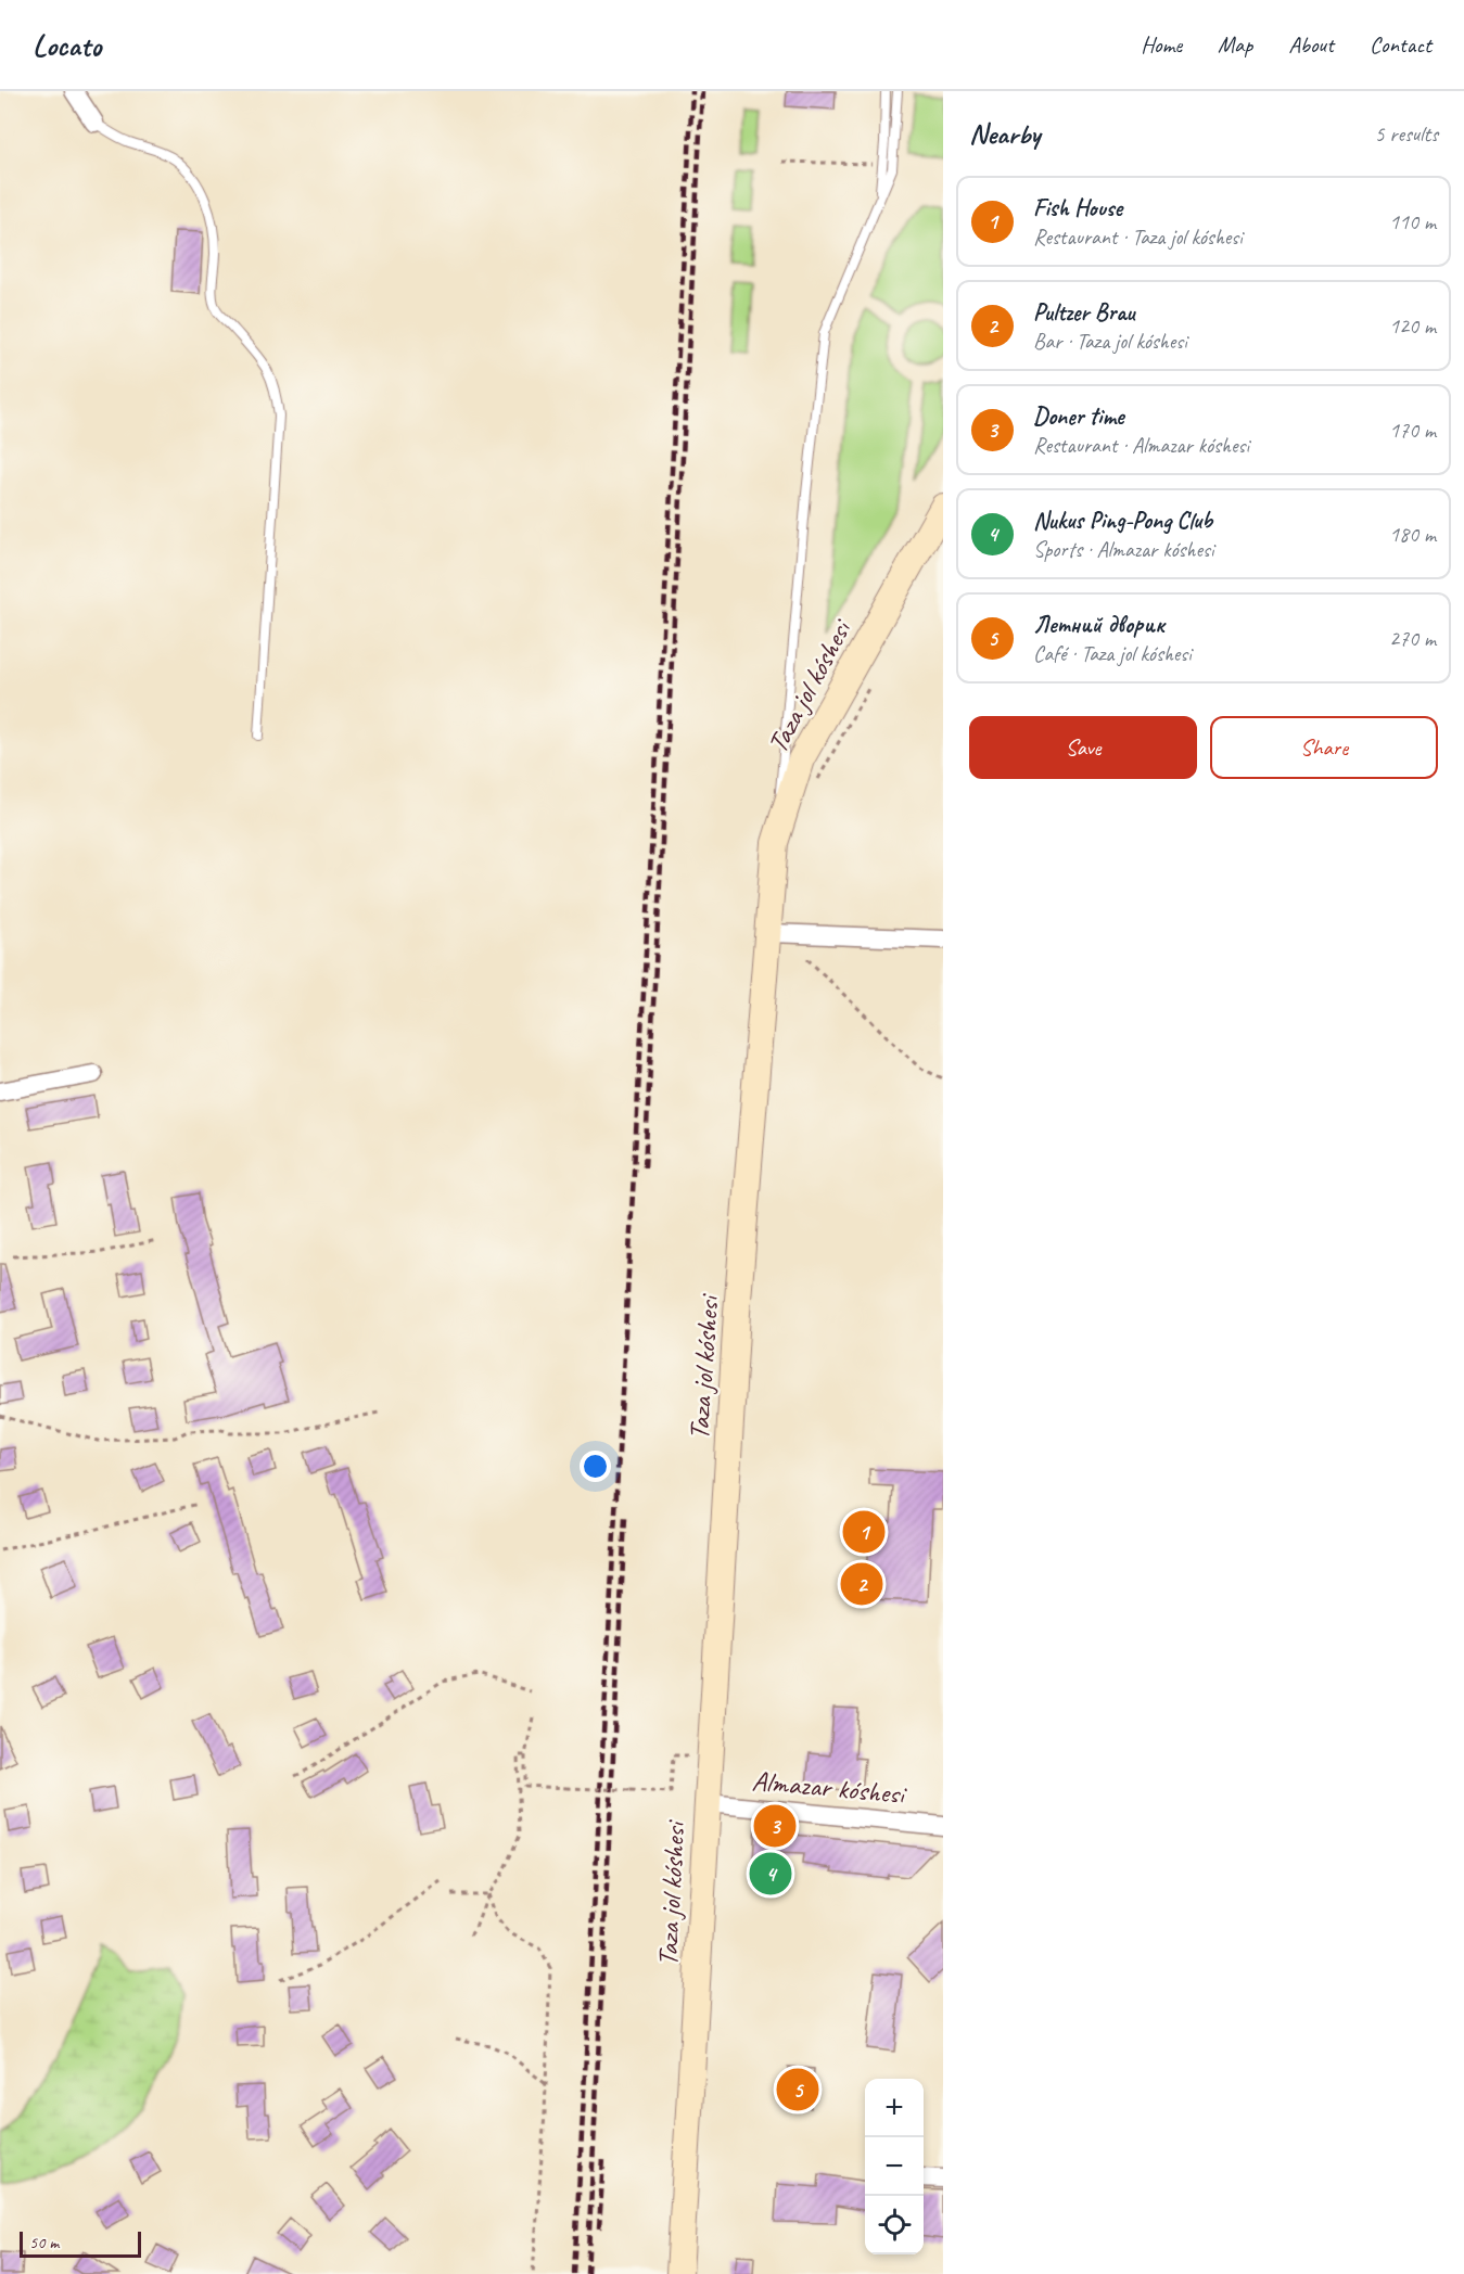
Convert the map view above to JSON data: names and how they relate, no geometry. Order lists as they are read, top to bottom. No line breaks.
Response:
{"streets":{"main road":["Taza jol kóshesi"],"street":["Almazar kóshesi"]},"crossings":[["Taza jol kóshesi","Almazar kóshesi"]],"scale_bar":"50 m","page":{"header":"Locato","nav":["Home","Map","About","Contact"],"heading":["Nearby","5 results"],"list":[{"mark":"1","name":"Fish House","note":"Restaurant · Taza jol kóshesi","value":"110 m"},{"mark":"2","name":"Pultzer Brau","note":"Bar · Taza jol kóshesi","value":"120 m"},{"mark":"3","name":"Doner time","note":"Restaurant · Almazar kóshesi","value":"170 m"},{"mark":"4","name":"Nukus Ping-Pong Club","note":"Sports · Almazar kóshesi","value":"180 m"},{"mark":"5","name":"Летний дворик","note":"Café · Taza jol kóshesi","value":"270 m"}],"buttons":["Save","Share"],"pins":["1","2","3","4","5"],"map_buttons":["+","−"],"scale":"50 m"}}
